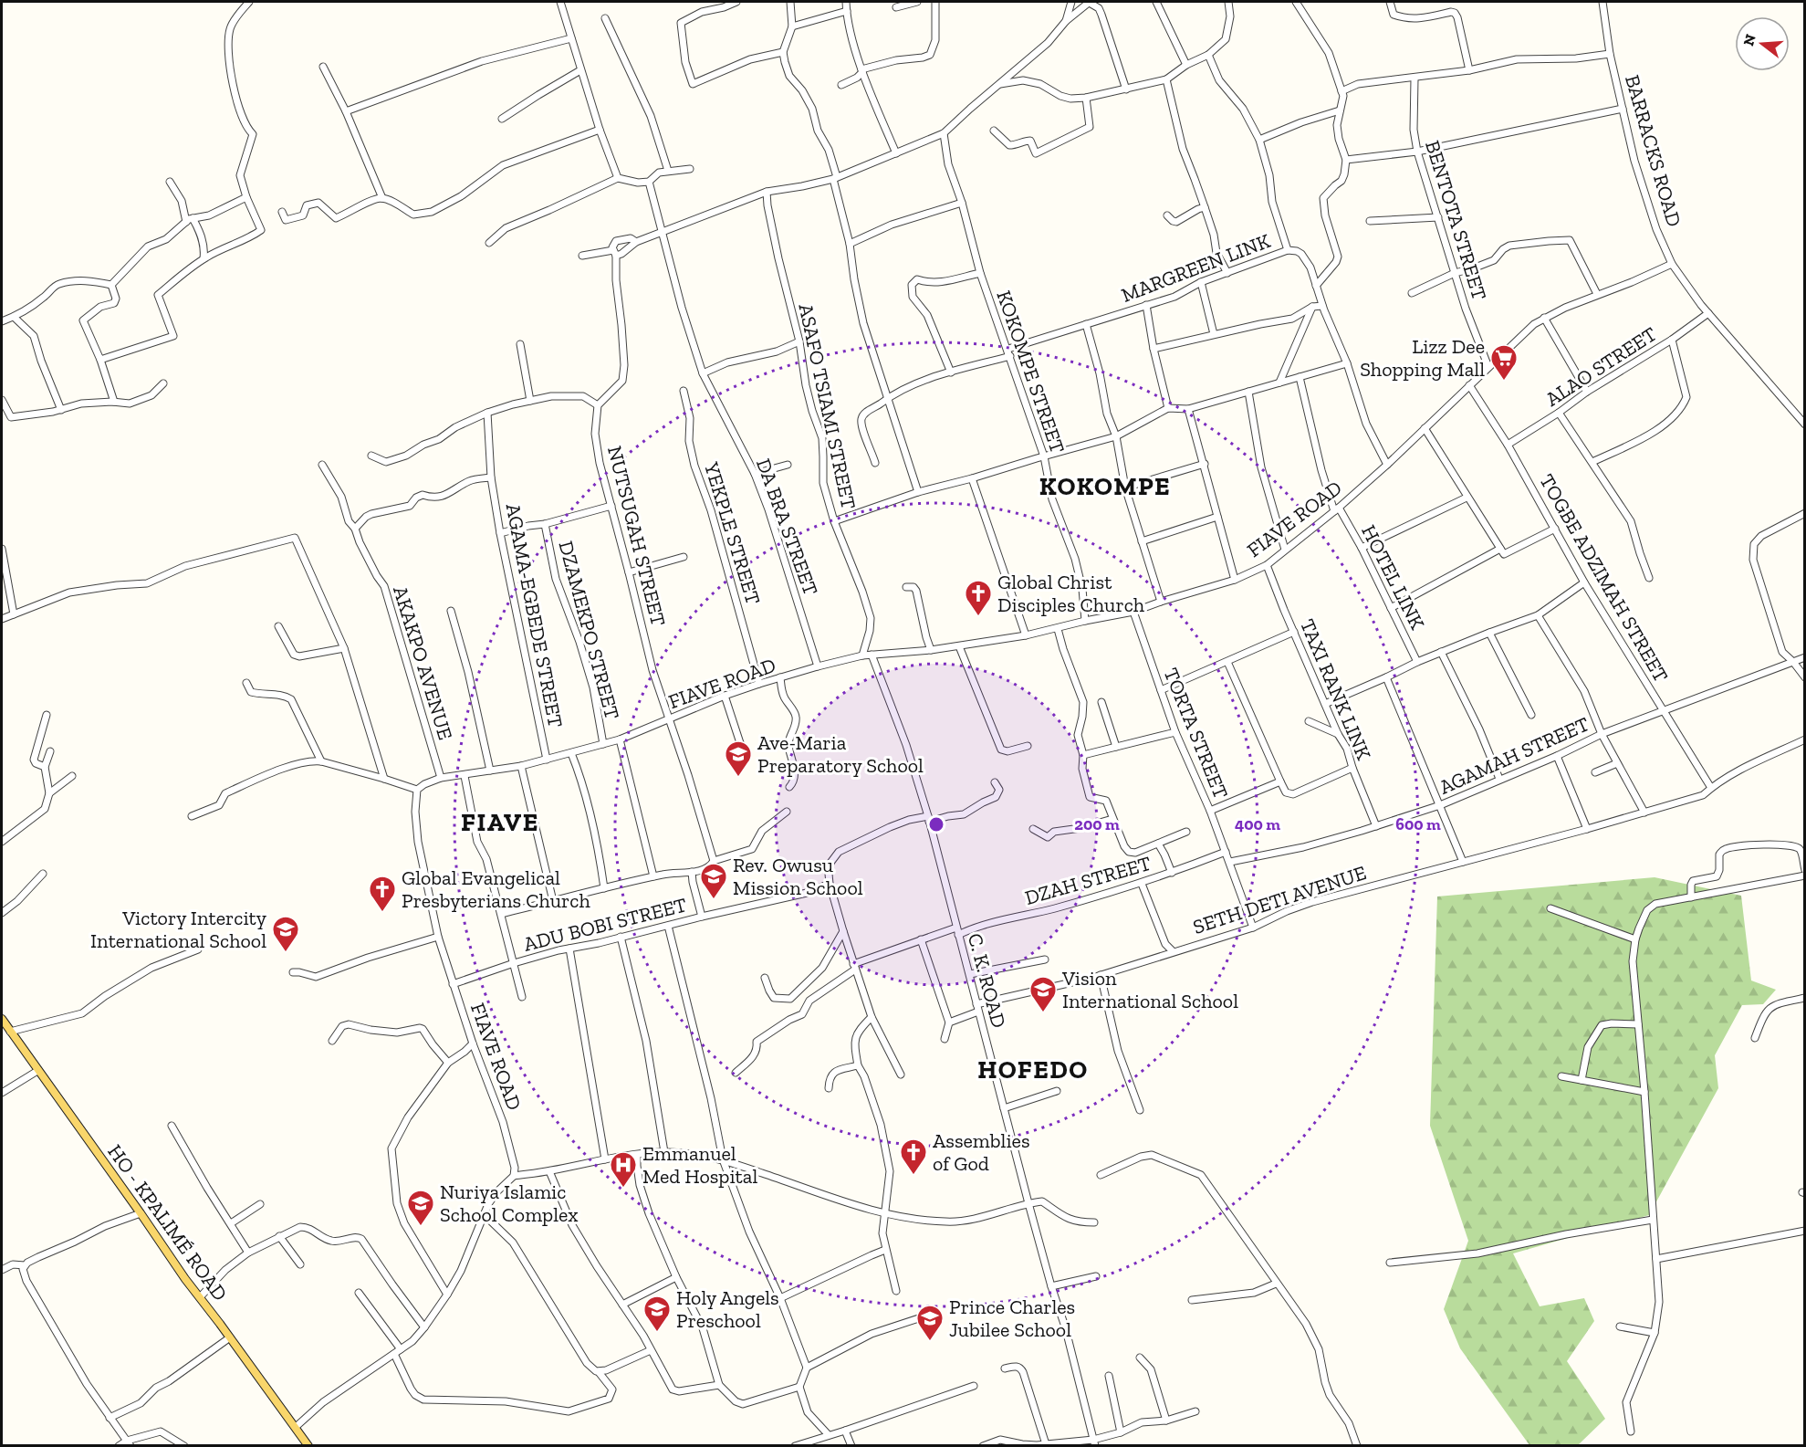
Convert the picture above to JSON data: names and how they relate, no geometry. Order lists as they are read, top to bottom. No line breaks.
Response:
{"streets":{"main road":["HO - KPALIMÉ ROAD"],"street":["BARRACKS ROAD","BENTOTA STREET","MARGREEN LINK","ALAO STREET","KOKOMPE STREET","ASAFO TSIAMI STREET","FIAVE ROAD","DA BRA STREET","YEKPLE STREET","NUTSUGAH STREET","HOTEL LINK","TOGBE ADZIMAH STREET","AGAMA-EGBEDE STREET","DZAMEKPO STREET","AKAKPO AVENUE","TAXI RANK LINK","TORTA STREET","AGAMAH STREET","DZAH STREET","SETH DETI AVENUE","ADU BOBI STREET","C. K. ROAD"]},"crossings":[["BARRACKS ROAD","ALAO STREET"],["BARRACKS ROAD","FIAVE ROAD"],["BENTOTA STREET","FIAVE ROAD"],["MARGREEN LINK","KOKOMPE STREET"],["MARGREEN LINK","FIAVE ROAD"],["ALAO STREET","TOGBE ADZIMAH STREET"],["KOKOMPE STREET","FIAVE ROAD"],["ASAFO TSIAMI STREET","FIAVE ROAD"],["FIAVE ROAD","DA BRA STREET"],["FIAVE ROAD","YEKPLE STREET"],["FIAVE ROAD","NUTSUGAH STREET"],["FIAVE ROAD","HOTEL LINK"],["FIAVE ROAD","TOGBE ADZIMAH STREET"],["FIAVE ROAD","AGAMA-EGBEDE STREET"],["FIAVE ROAD","DZAMEKPO STREET"],["FIAVE ROAD","AKAKPO AVENUE"],["FIAVE ROAD","TAXI RANK LINK"],["FIAVE ROAD","TORTA STREET"],["FIAVE ROAD","ADU BOBI STREET"],["FIAVE ROAD","C. K. ROAD"],["TOGBE ADZIMAH STREET","AGAMAH STREET"],["TOGBE ADZIMAH STREET","SETH DETI AVENUE"],["TAXI RANK LINK","AGAMAH STREET"],["TORTA STREET","AGAMAH STREET"],["TORTA STREET","DZAH STREET"],["TORTA STREET","SETH DETI AVENUE"],["DZAH STREET","C. K. ROAD"],["SETH DETI AVENUE","C. K. ROAD"]],"districts":["KOKOMPE","FIAVE","HOFEDO"],"places":{"supermarket":["Lizz Dee Shopping Mall"],"church":["Global Christ Disciples Church","Global Evangelical Presbyterians Church","Assemblies of God"],"school or university":["Ave-Maria Preparatory School","Rev. Owusu Mission School","Victory Intercity International School","Vision International School","Nuriya Islamic School Complex","Holy Angels Preschool","Prince Charles Jubilee School"],"hospital":["Emmanuel Med Hospital"]},"north":"left","rings":["200 m","400 m","600 m"]}
